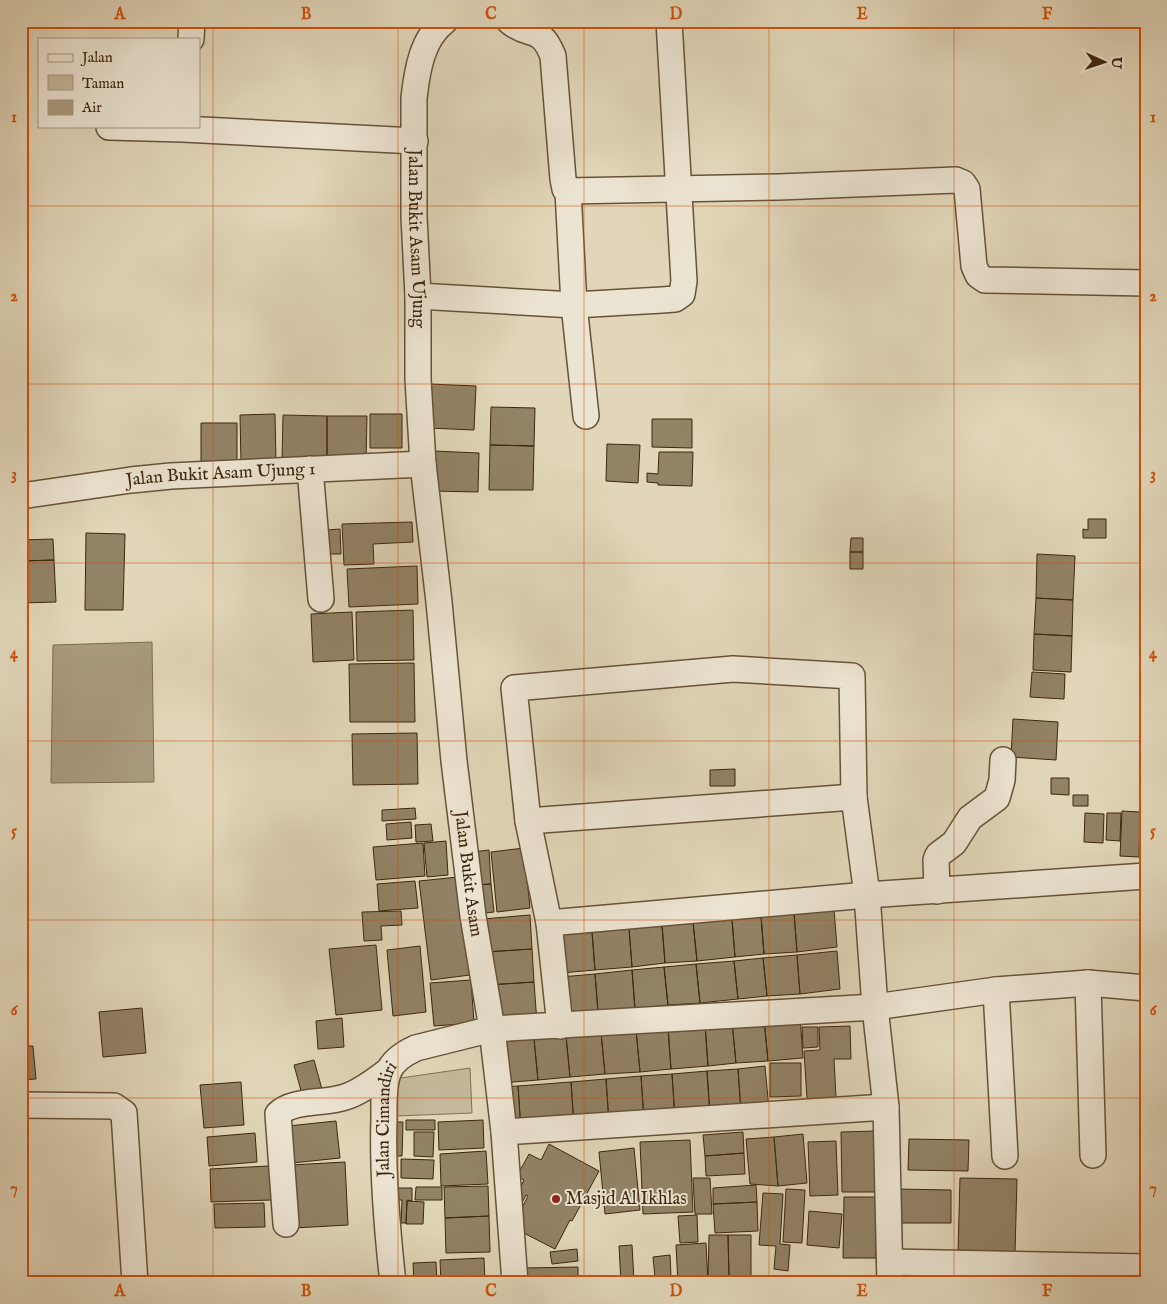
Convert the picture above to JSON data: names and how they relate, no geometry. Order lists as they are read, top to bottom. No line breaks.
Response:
{"streets":{"street":["Jalan Bukit Asam Ujung","Jalan Bukit Asam Ujung 1","Jalan Bukit Asam","Jalan Cimandiri"]},"crossings":[["Jalan Bukit Asam Ujung","Jalan Bukit Asam Ujung 1"],["Jalan Bukit Asam Ujung","Jalan Bukit Asam"],["Jalan Bukit Asam Ujung 1","Jalan Bukit Asam"],["Jalan Bukit Asam","Jalan Cimandiri"]],"places":["Masjid Al Ikhlas"],"legend":["Jalan","Taman","Air"],"north":"right","grid":{"columns":["A","B","C","D","E","F"],"rows":["1","2","3","4","5","6","7"]}}
